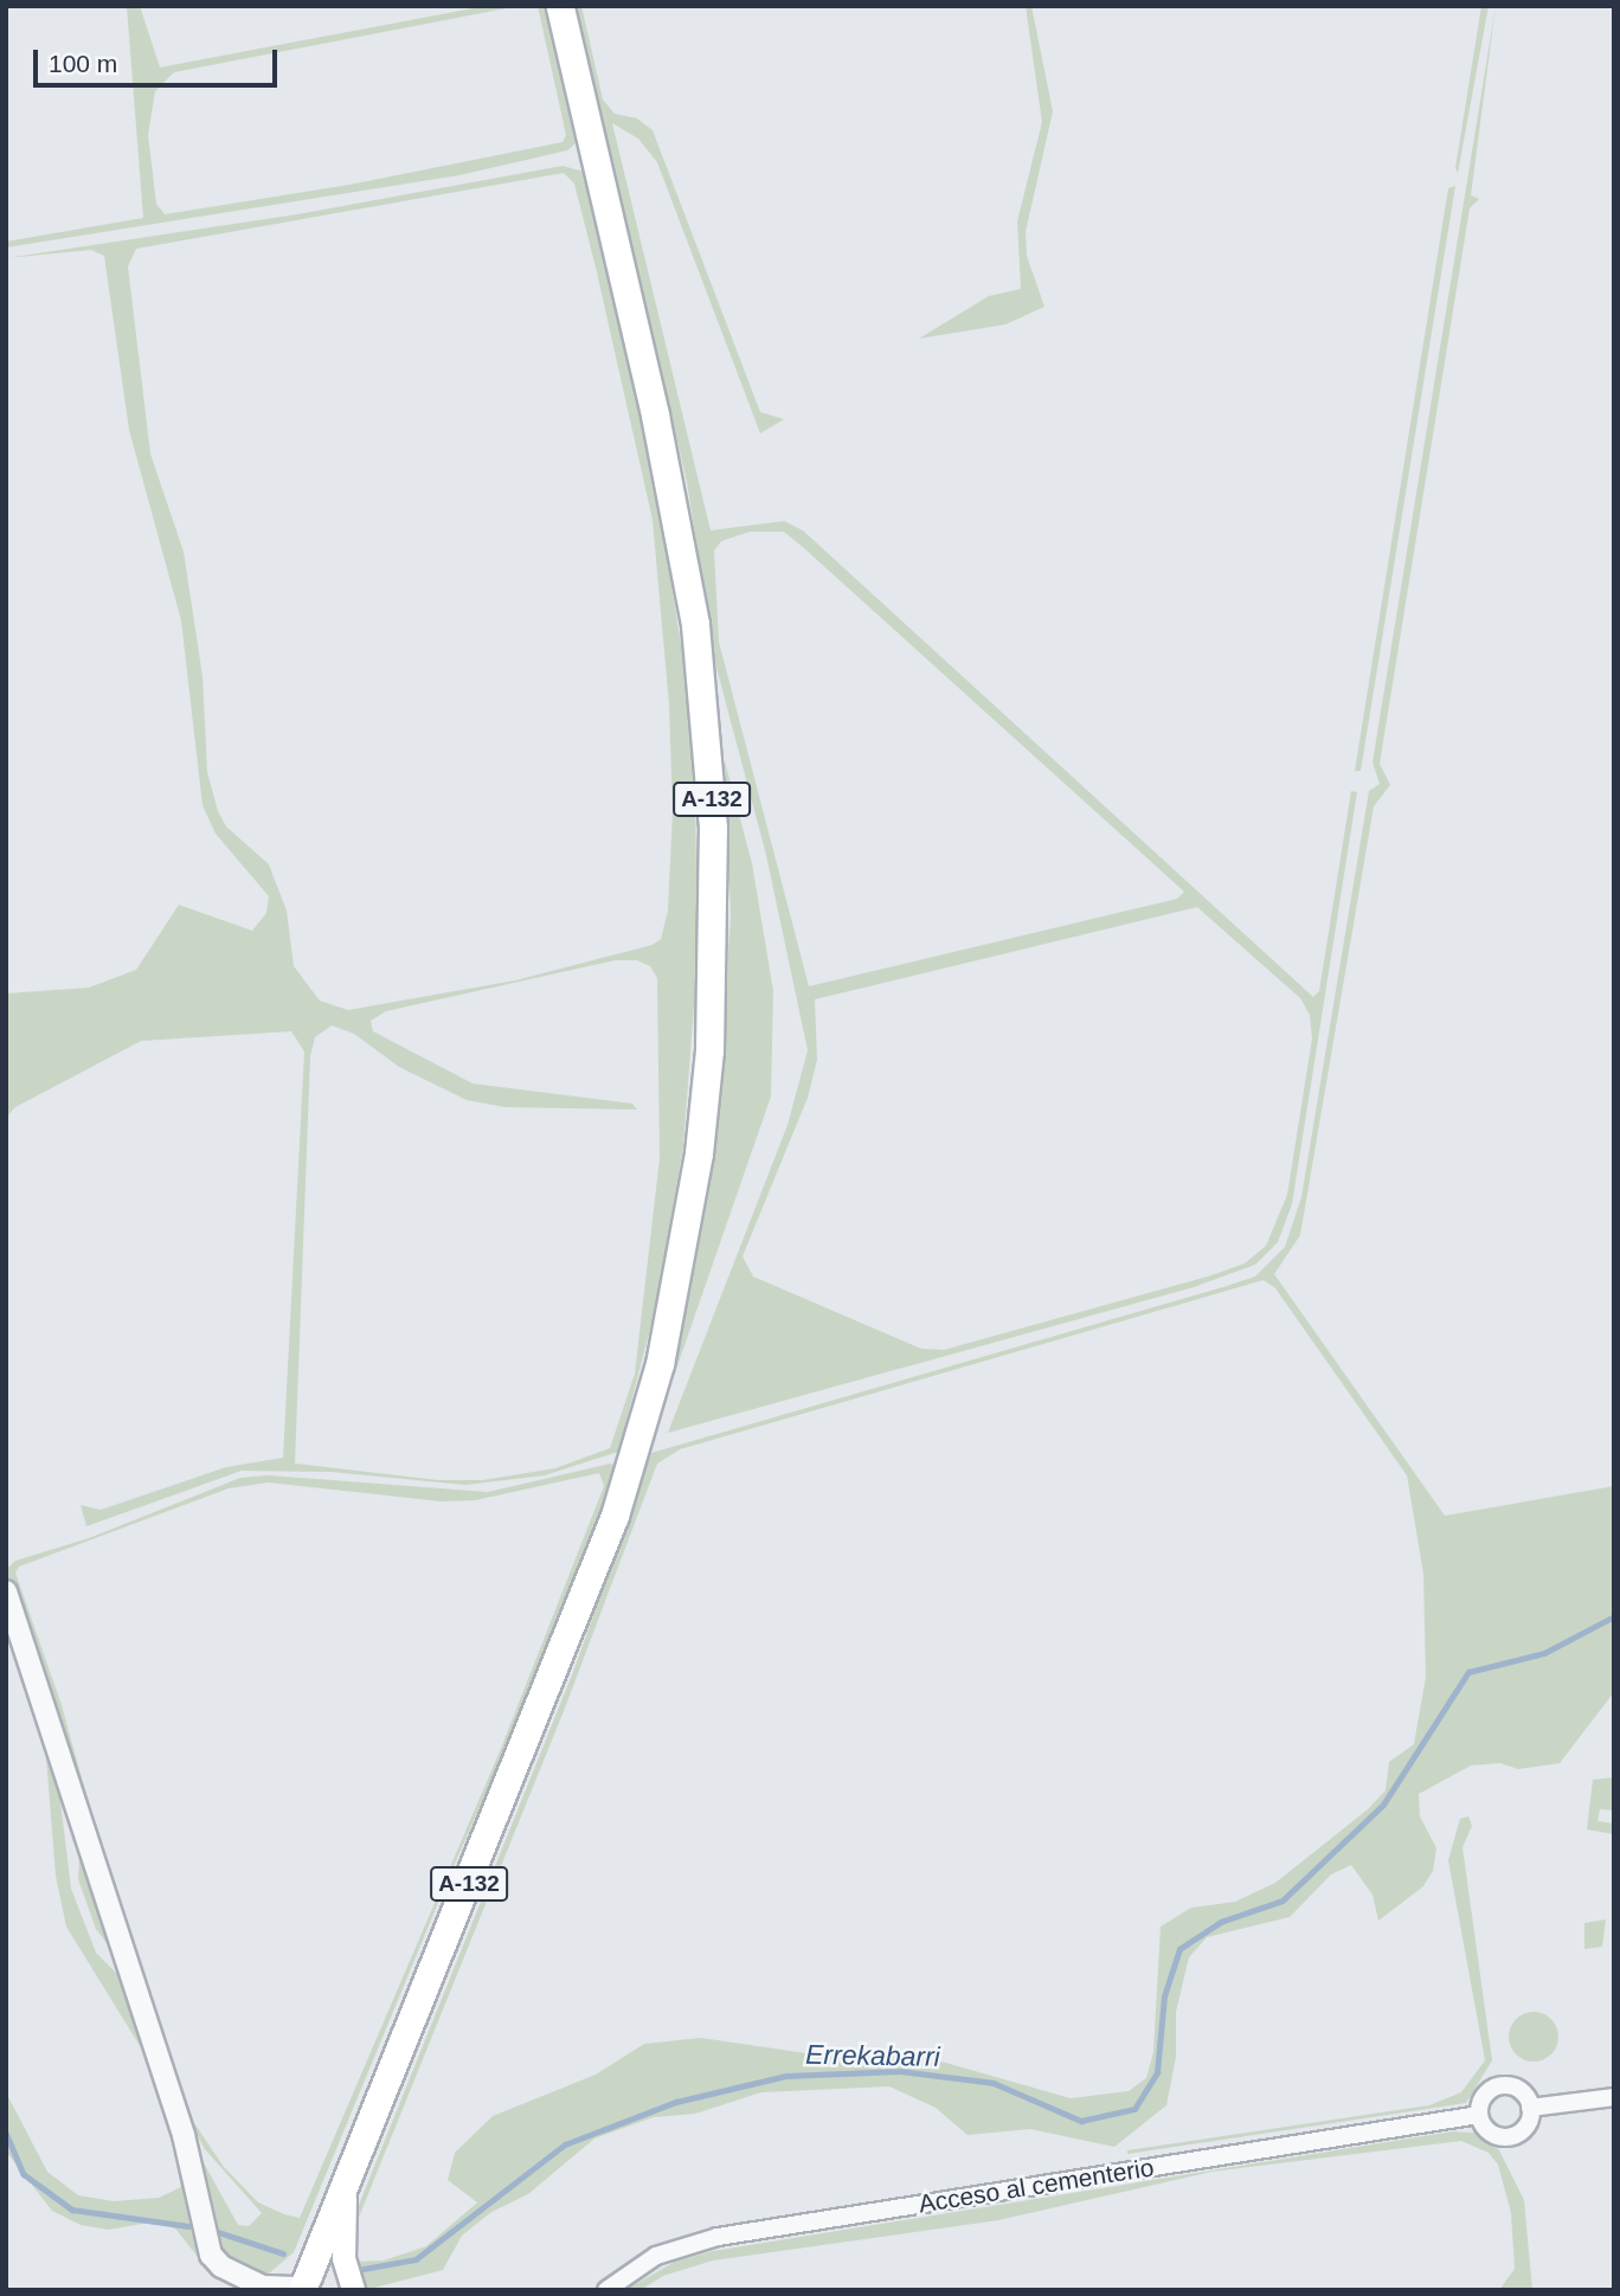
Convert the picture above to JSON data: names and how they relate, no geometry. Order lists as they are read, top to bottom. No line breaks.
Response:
{"streets":{"main road":["A-132"],"street":["Acceso al cementerio"]},"water":["Errekabarri"],"scale_bar":"100 m"}
